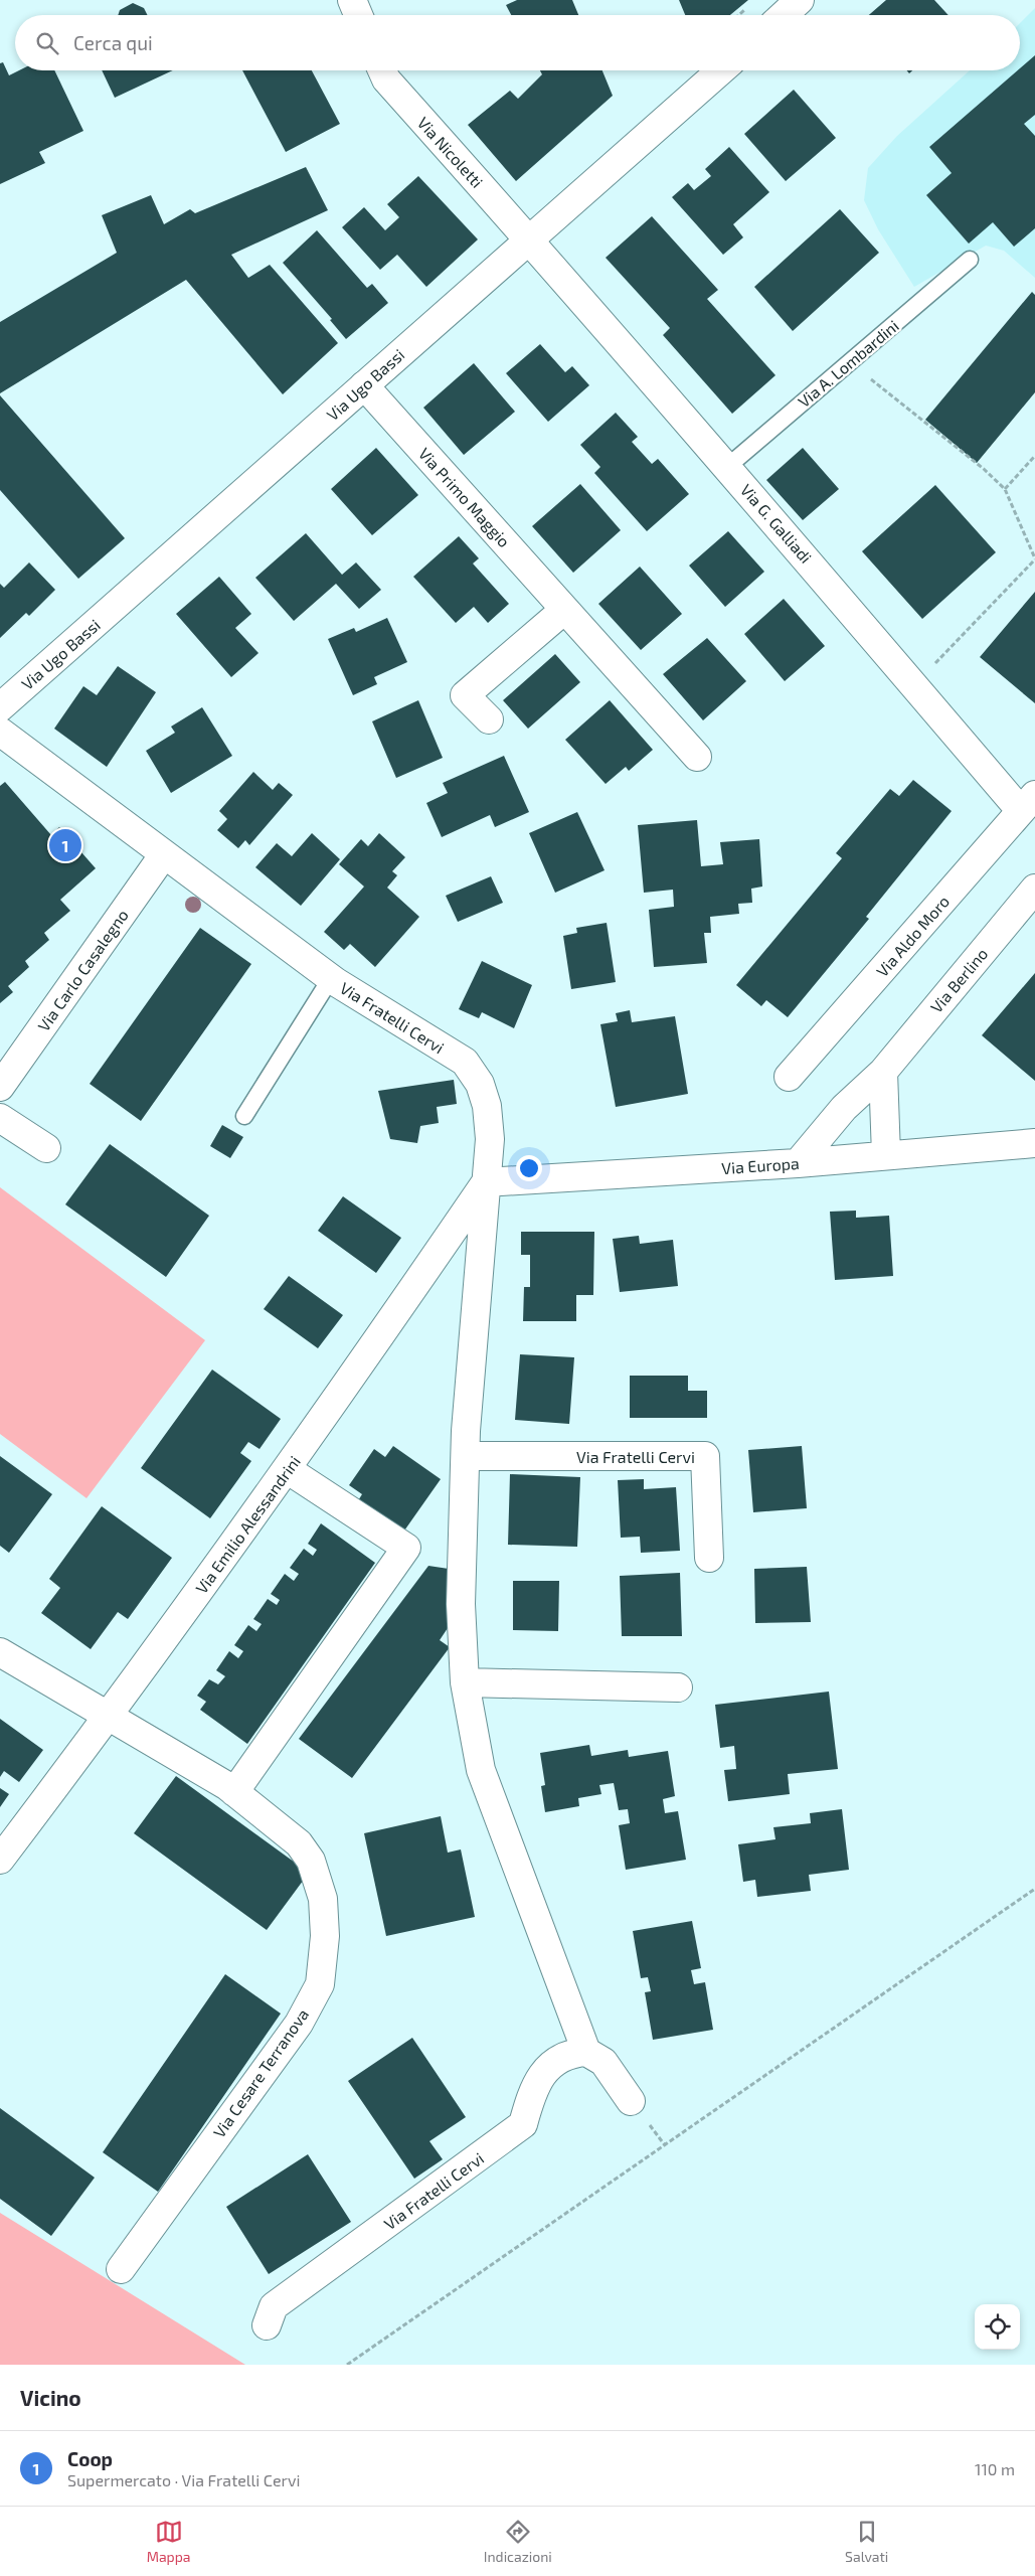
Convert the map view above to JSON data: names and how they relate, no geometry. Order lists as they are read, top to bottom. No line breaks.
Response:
{"streets":{"street":["Via Nicoletti","Via Ugo Bassi","Via Primo Maggio","Via G. Galliadi","Via Aldo Moro","Via Carlo Casalegno","Via Berlino","Via Fratelli Cervi","Via Europa","Via Emilio Alessandrini","Via Cesare Terranova"],"lane":["Via A. Lombardini"]},"crossings":[["Via Nicoletti","Via Ugo Bassi"],["Via Nicoletti","Via G. Galliadi"],["Via A. Lombardini","Via G. Galliadi"],["Via Ugo Bassi","Via Primo Maggio"],["Via Ugo Bassi","Via G. Galliadi"],["Via G. Galliadi","Via Aldo Moro"],["Via Carlo Casalegno","Via Fratelli Cervi"],["Via Berlino","Via Europa"],["Via Fratelli Cervi","Via Europa"],["Via Fratelli Cervi","Via Emilio Alessandrini"],["Via Europa","Via Emilio Alessandrini"],["Via Emilio Alessandrini","Via Cesare Terranova"]],"page":{"search":"Cerca qui","pins":"1","heading":"Vicino","list":[{"mark":"1","name":"Coop","note":"Supermercato · Via Fratelli Cervi","value":"110 m"}],"nav":["Mappa","Indicazioni","Salvati"]}}
